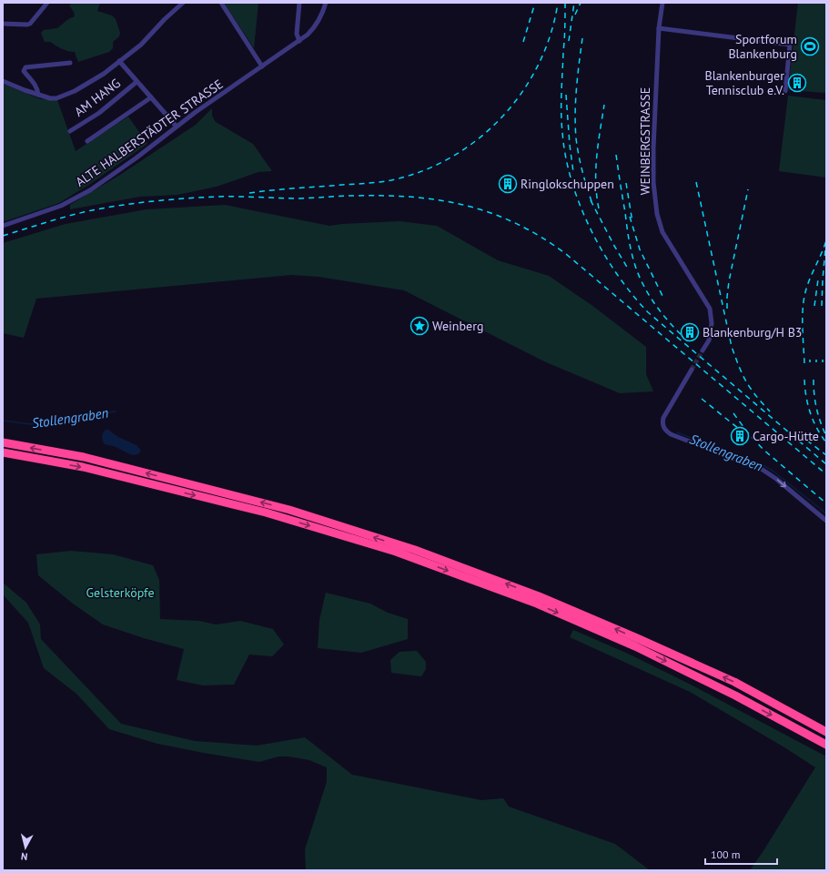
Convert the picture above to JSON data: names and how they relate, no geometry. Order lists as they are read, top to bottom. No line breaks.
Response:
{"streets":{"street":["AM HANG","ALTE HALBERSTÄDTER STRASSE","WEINBERGSTRASSE"]},"crossings":[["AM HANG","ALTE HALBERSTÄDTER STRASSE"]],"water":["Stollengraben"],"parks":["Gelsterköpfe"],"places":{"sports":["Sportforum Blankenburg"],"building":["Blankenburger Tennisclub e.V.","Ringlokschuppen","Blankenburg/H B3","Cargo-Hütte"],"place":["Weinberg"]},"scale_bar":"100 m","north":"bottom"}
